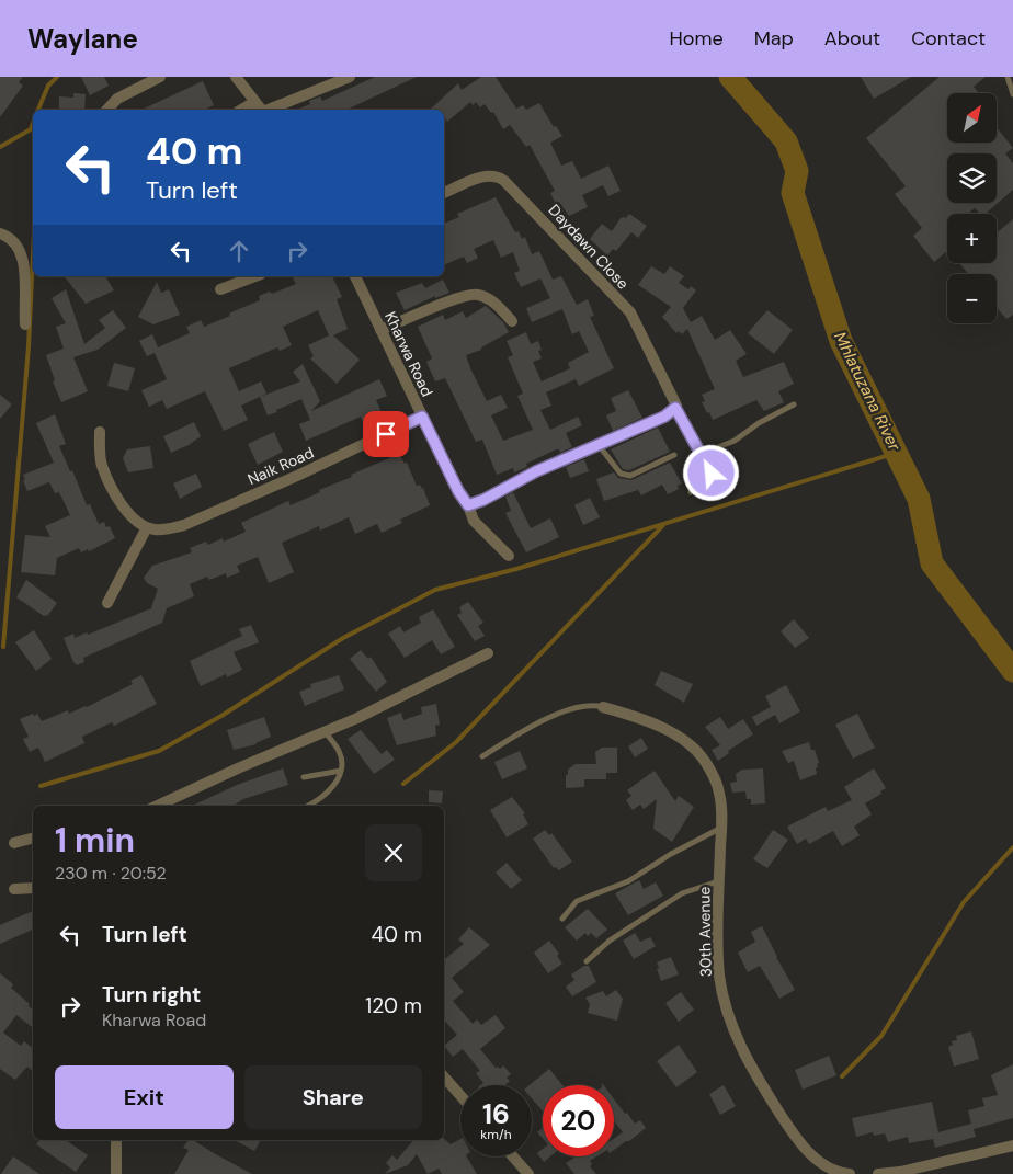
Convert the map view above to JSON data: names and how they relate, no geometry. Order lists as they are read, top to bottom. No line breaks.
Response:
{"streets":{"street":["Daydawn Close","Kharwa Road","Naik Road","30th Avenue"]},"crossings":[["Kharwa Road","Naik Road"]],"water":["Mhlatuzana River"],"north":"top right","page":{"header":"Waylane","nav":["Home","Map","About","Contact"],"map_buttons":["+","−"],"turn":["40 m","Turn left"],"heading":["1 min","230 m · 20:52"],"list":[{"name":"Turn left","value":"40 m"},{"name":"Turn right","note":"Kharwa Road","value":"120 m"}],"buttons":["Exit","Share"],"speed":"16 km/h","limit":"20"}}
